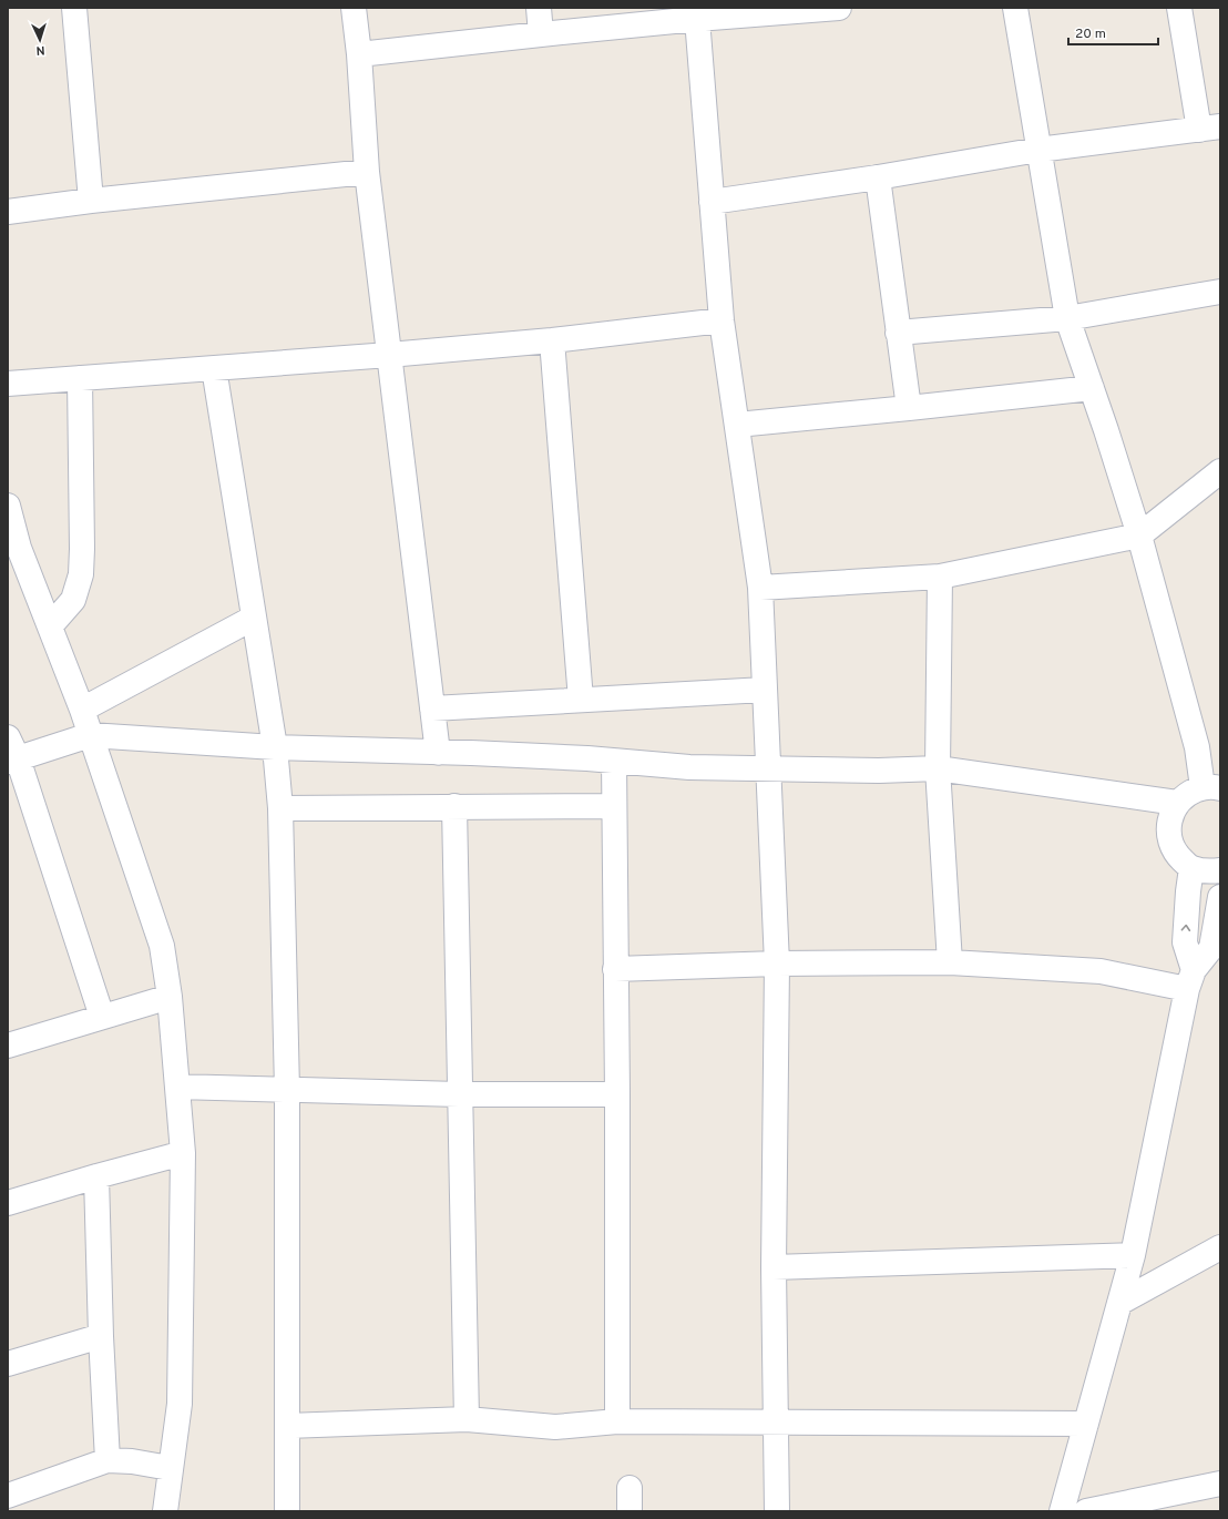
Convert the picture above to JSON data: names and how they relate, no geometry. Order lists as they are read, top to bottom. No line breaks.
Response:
{"scale_bar":"20 m","north":"bottom"}
